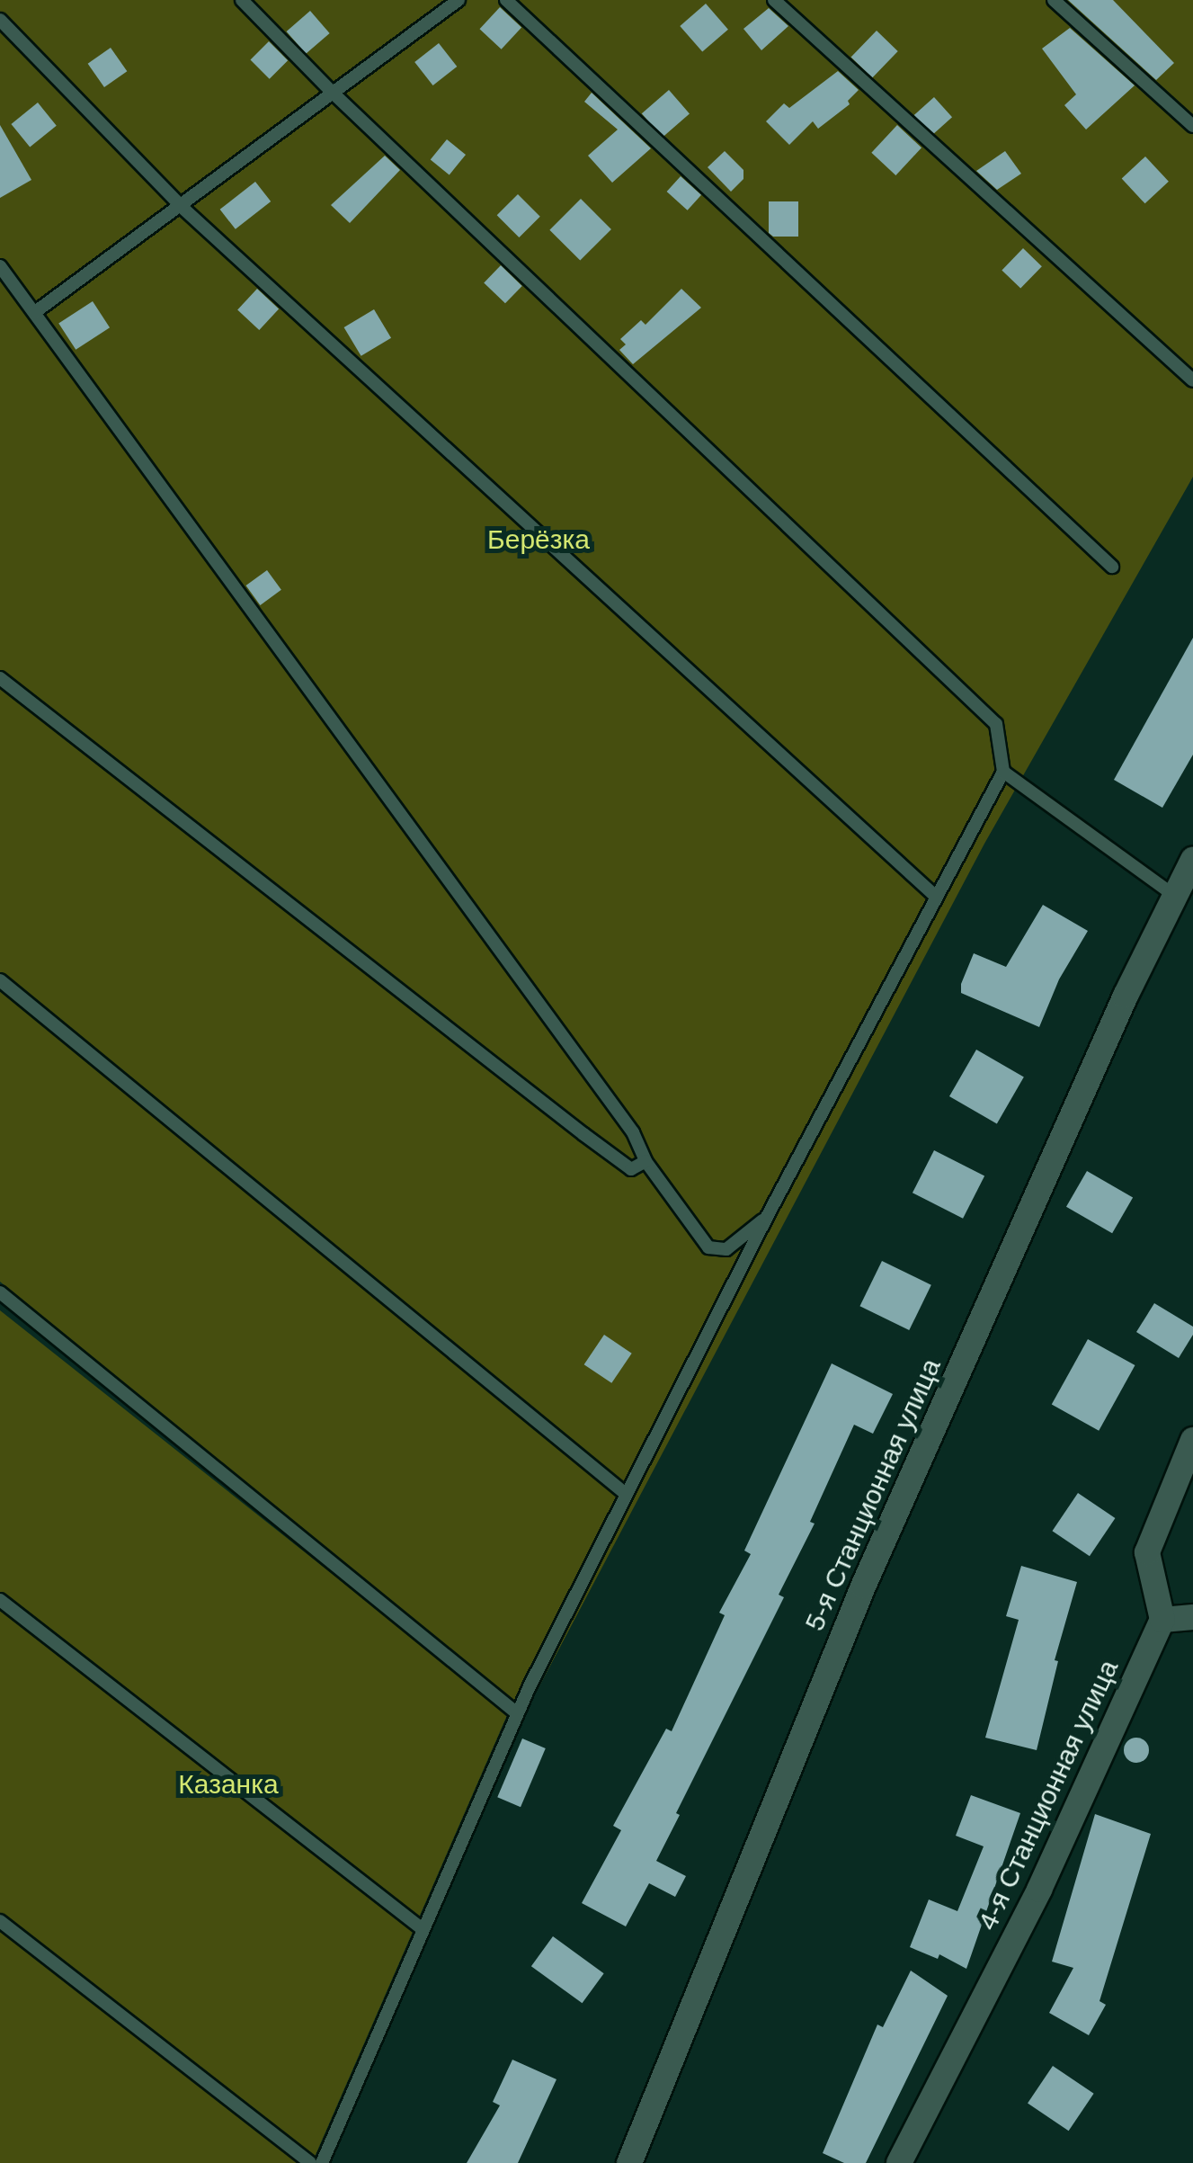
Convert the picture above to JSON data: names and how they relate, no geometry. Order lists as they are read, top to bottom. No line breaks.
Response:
{"streets":{"street":["5-я Станционная улица","4-я Станционная улица"]},"parks":["Берёзка","Казанка"]}
